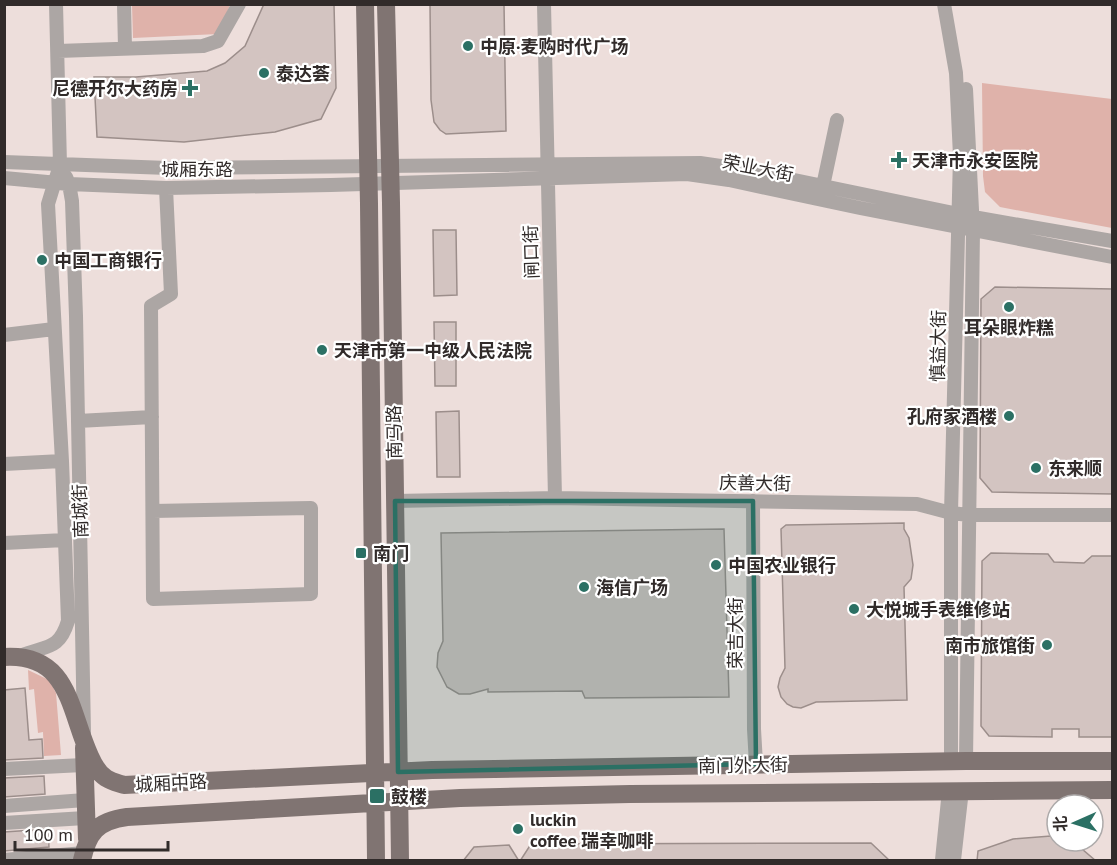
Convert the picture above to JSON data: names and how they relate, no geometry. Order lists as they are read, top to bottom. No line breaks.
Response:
{"streets":{"main road":["南马路","南城街","南门外大街","城厢中路"],"street":["荣业大街","城厢东路","闸口街","慎益大街","庆善大街","荣吉大街"]},"crossings":[["荣业大街","城厢东路"],["荣业大街","闸口街"],["荣业大街","慎益大街"],["荣业大街","南马路"],["城厢东路","南马路"],["城厢东路","南城街"],["闸口街","庆善大街"],["慎益大街","庆善大街"],["慎益大街","南门外大街"],["南马路","庆善大街"],["南马路","南门外大街"],["南马路","城厢中路"],["庆善大街","荣吉大街"],["南城街","城厢中路"],["荣吉大街","南门外大街"],["南门外大街","城厢中路"]],"places":{"other":["中原·麦购时代广场","泰达荟","中国工商银行","耳朵眼炸糕","天津市第一中级人民法院","孔府家酒楼","东来顺","中国农业银行","海信广场","大悦城手表维修站","南市旅馆街","luckin coffee 瑞幸咖啡"],"health":["尼德开尔大药房","天津市永安医院"],"transit":["南门","鼓楼"]},"scale_bar":"100 m","north":"left"}
